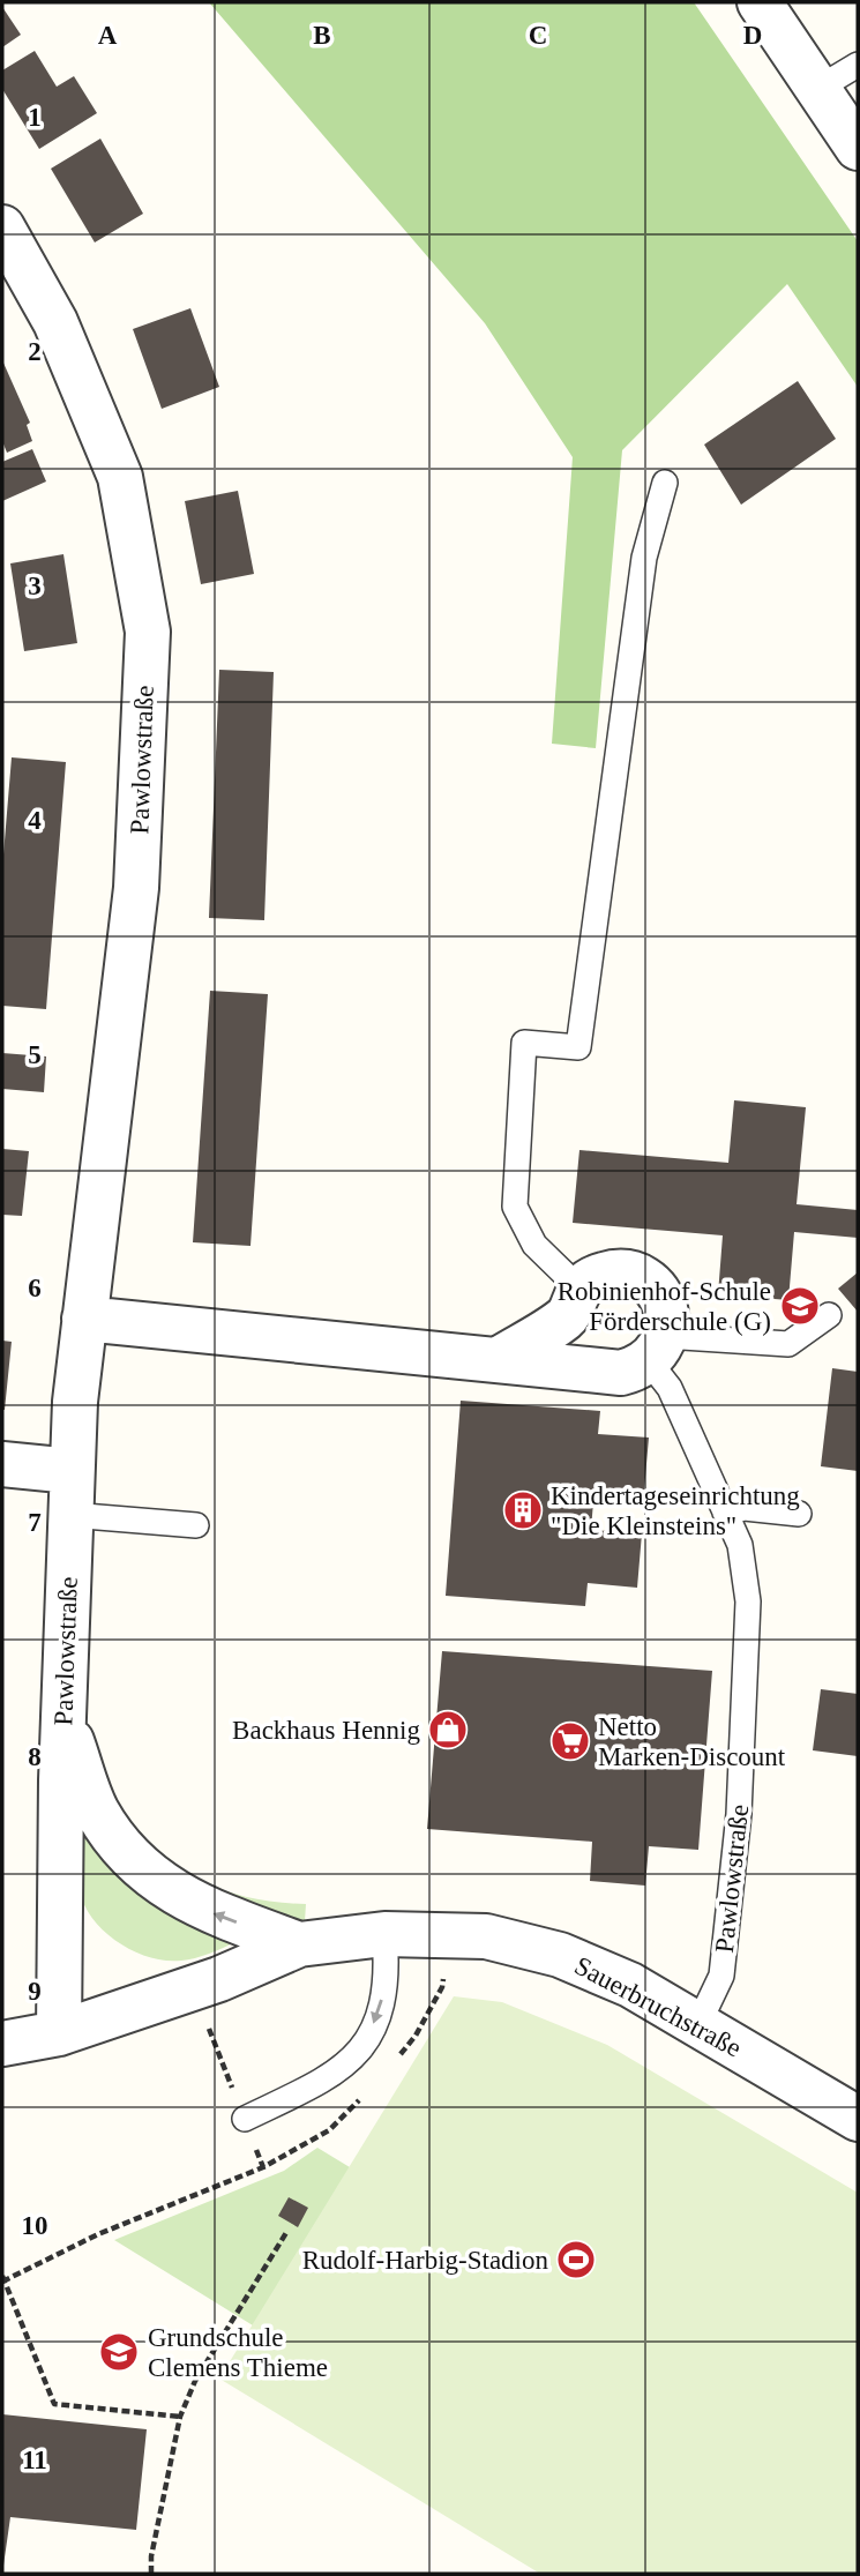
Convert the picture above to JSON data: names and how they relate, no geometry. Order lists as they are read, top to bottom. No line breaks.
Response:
{"streets":{"street":["Pawlowstraße","Sauerbruchstraße"]},"crossings":[["Pawlowstraße","Sauerbruchstraße"]],"places":{"school or university":["Robinienhof-Schule Förderschule (G)","Grundschule Clemens Thieme"],"building":["Kindertageseinrichtung \"Die Kleinsteins\""],"shop":["Backhaus Hennig"],"supermarket":["Netto Marken-Discount"],"sports":["Rudolf-Harbig-Stadion"]},"grid":{"columns":["A","B","C","D"],"rows":["1","2","3","4","5","6","7","8","9","10","11"]}}
